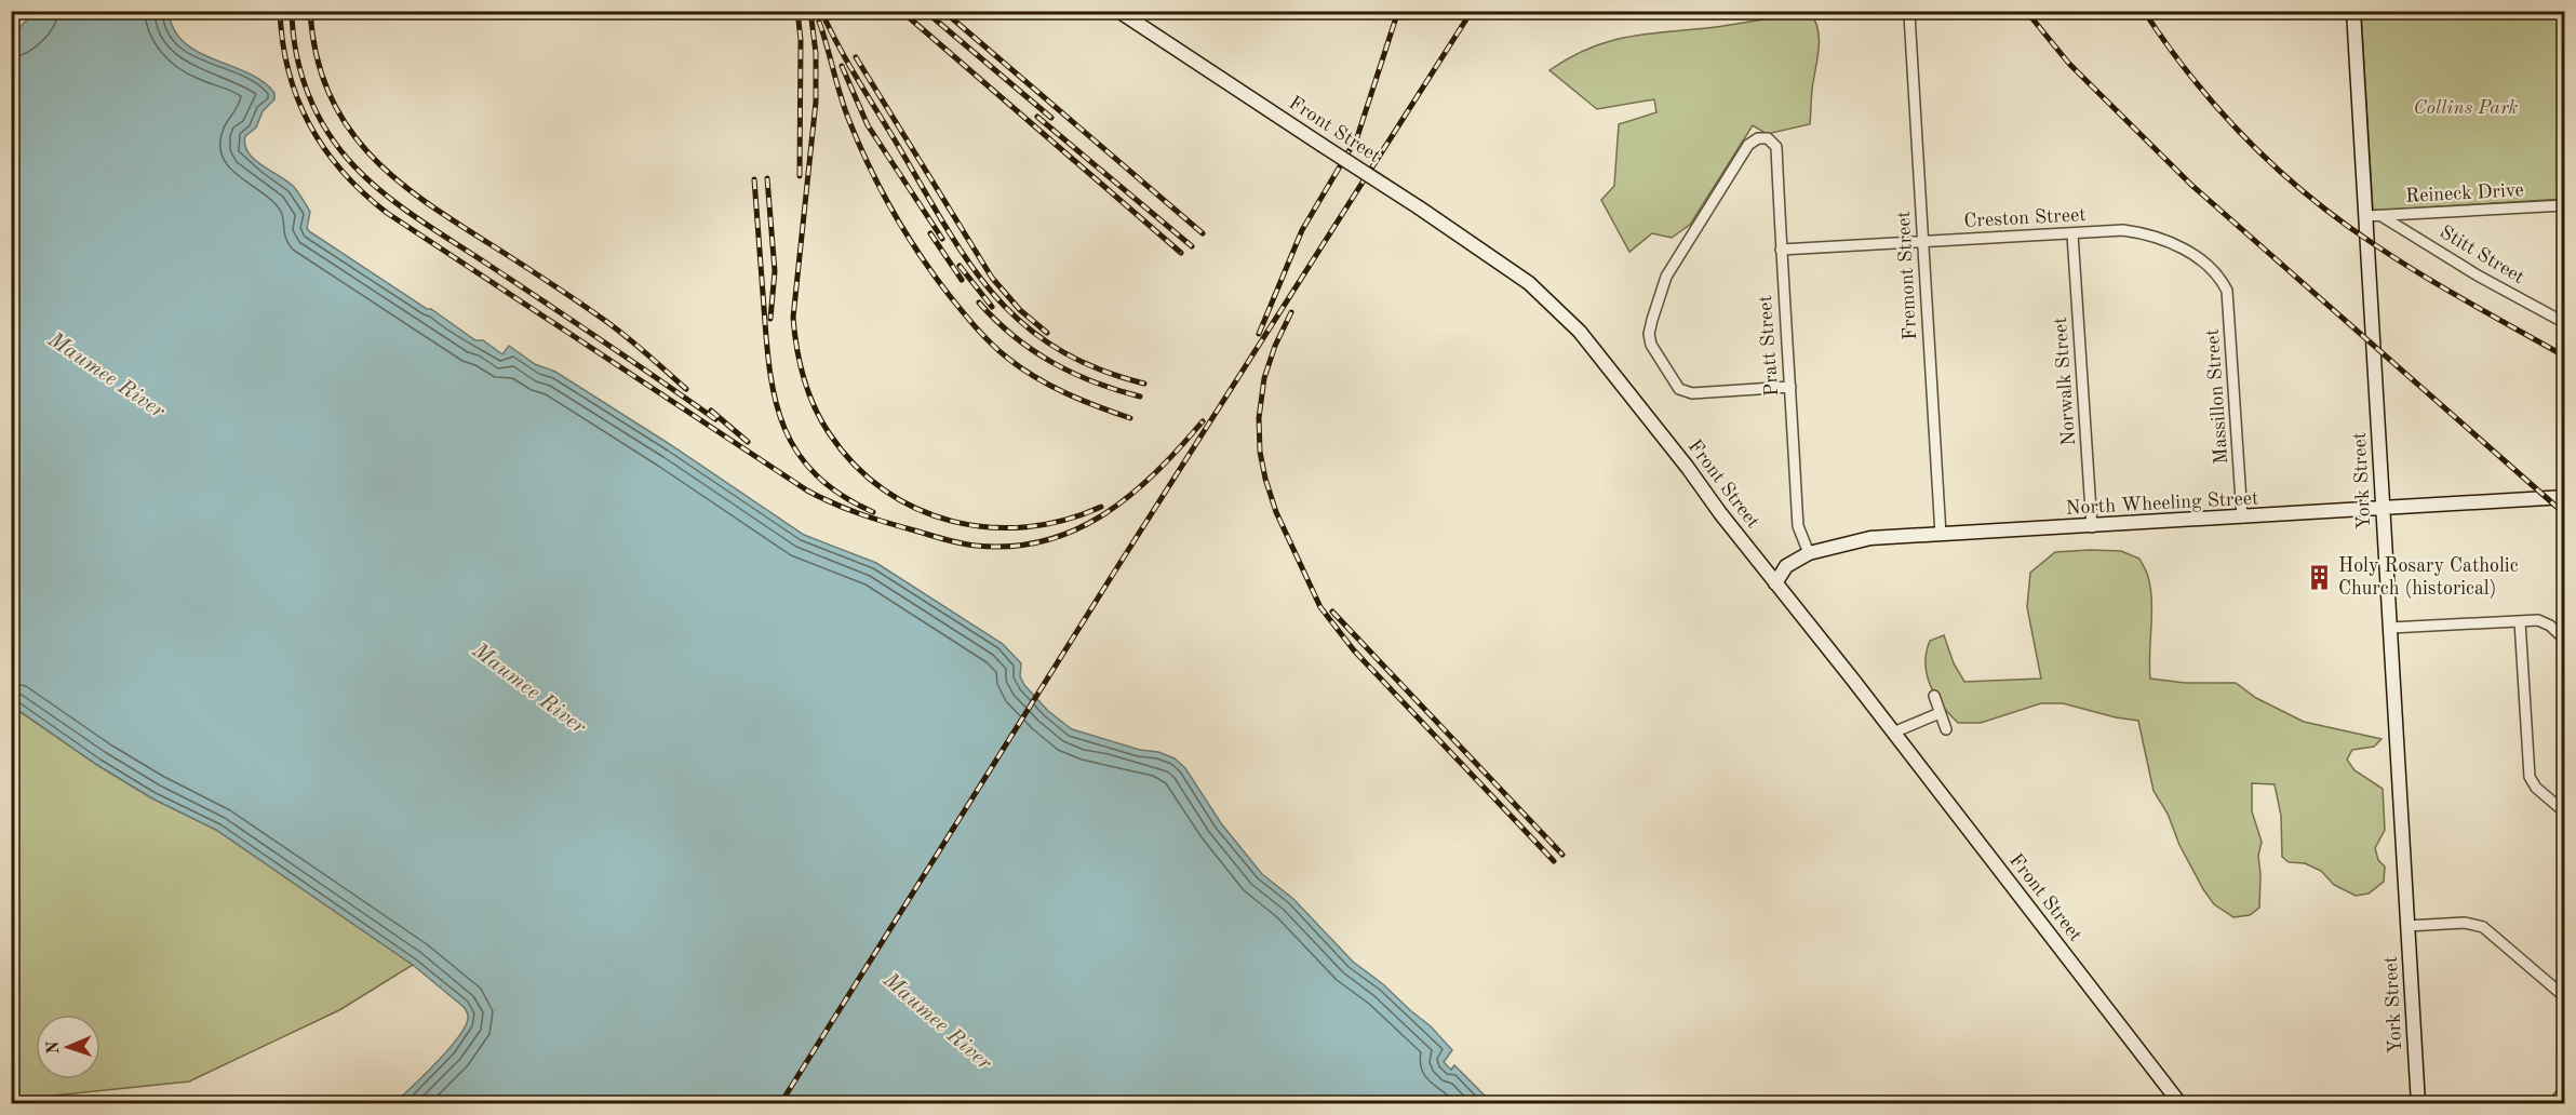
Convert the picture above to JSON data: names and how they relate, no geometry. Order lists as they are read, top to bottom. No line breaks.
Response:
{"streets":{"street":["Front Street","Reineck Drive","Creston Street","Stitt Street","Fremont Street","Pratt Street","Norwalk Street","Massillon Street","York Street","North Wheeling Street"]},"crossings":[["Front Street","North Wheeling Street"],["Reineck Drive","Stitt Street"],["Reineck Drive","York Street"],["Creston Street","Fremont Street"],["Creston Street","Pratt Street"],["Creston Street","Norwalk Street"],["Creston Street","Massillon Street"],["Fremont Street","North Wheeling Street"],["Pratt Street","North Wheeling Street"],["Norwalk Street","North Wheeling Street"],["Massillon Street","North Wheeling Street"],["York Street","North Wheeling Street"]],"water":["Maumee River"],"parks":["Collins Park"],"places":{"building":["Holy Rosary Catholic Church (historical)"]},"north":"left"}
